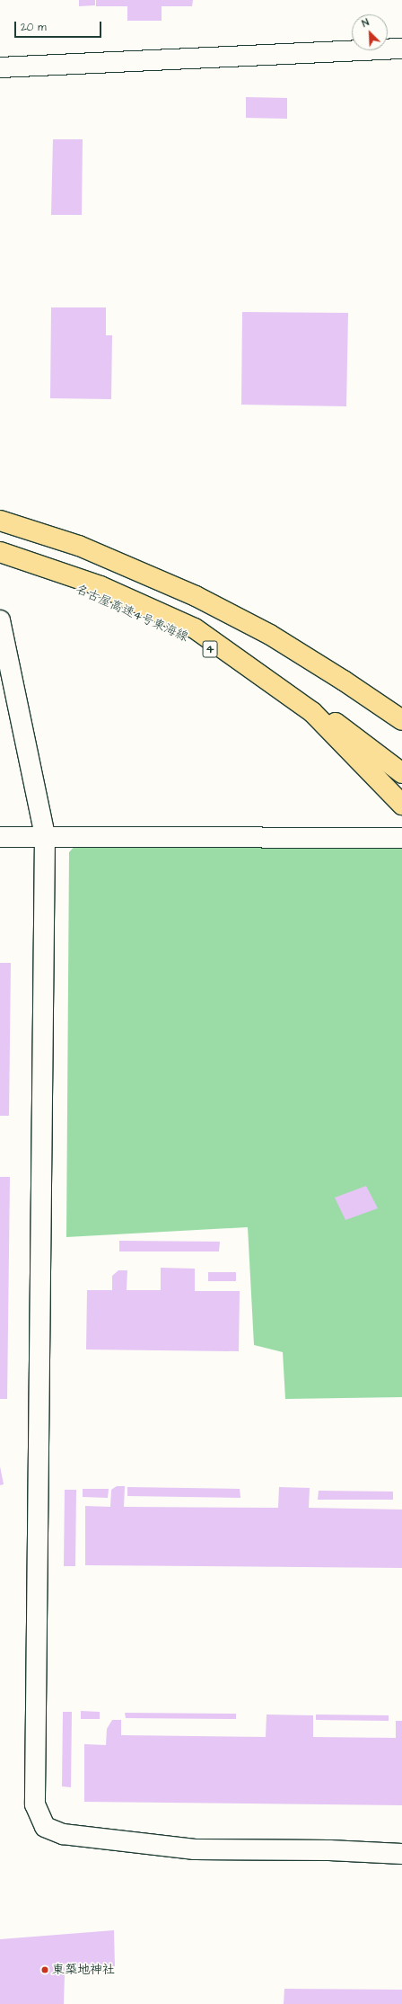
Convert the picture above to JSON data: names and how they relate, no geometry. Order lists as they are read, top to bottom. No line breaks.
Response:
{"streets":{"highway":["名古屋高速4号東海線","4"]},"places":["東築地神社"],"scale_bar":"20 m","north":"top left"}
